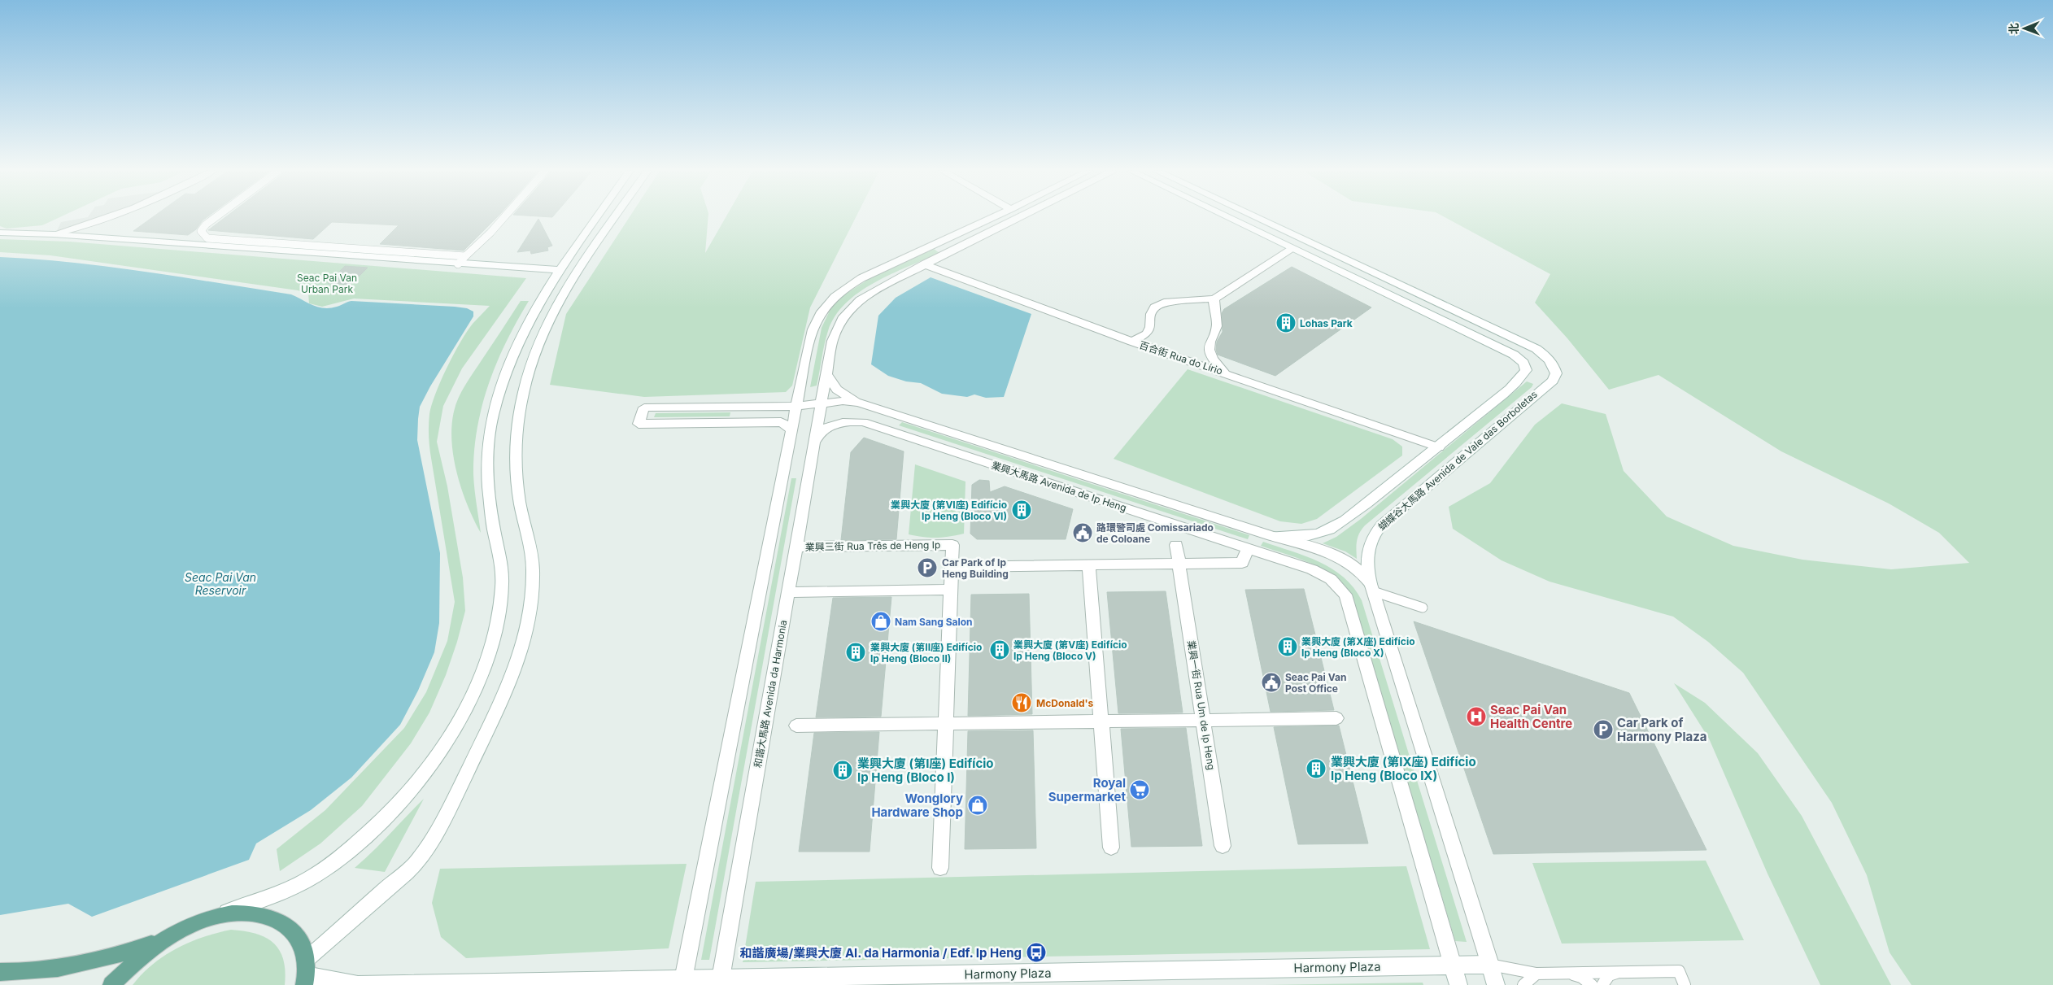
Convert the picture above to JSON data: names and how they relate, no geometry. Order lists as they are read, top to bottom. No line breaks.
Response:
{"streets":{"street":["百合街 Rua do Lírio","蝴蝶谷大馬路 Avenida de Vale das Borboletas","業興大馬路 Avenida de Ip Heng","業興三街 Rua Três de Heng Ip","和諧大馬路 Avenida da Harmonia","業興一街 Rua Um de Ip Heng","Harmony Plaza"]},"crossings":[["百合街 Rua do Lírio","蝴蝶谷大馬路 Avenida de Vale das Borboletas"],["百合街 Rua do Lírio","和諧大馬路 Avenida da Harmonia"],["蝴蝶谷大馬路 Avenida de Vale das Borboletas","業興大馬路 Avenida de Ip Heng"],["蝴蝶谷大馬路 Avenida de Vale das Borboletas","Harmony Plaza"],["業興大馬路 Avenida de Ip Heng","和諧大馬路 Avenida da Harmonia"],["業興大馬路 Avenida de Ip Heng","Harmony Plaza"],["業興三街 Rua Três de Heng Ip","和諧大馬路 Avenida da Harmonia"],["和諧大馬路 Avenida da Harmonia","Harmony Plaza"]],"water":["Seac Pai Van Reservoir"],"parks":["Seac Pai Van Urban Park"],"places":{"building":["Lohas Park","業興大廈 (第VI座) Edifício Ip Heng (Bloco VI)","業興大廈 (第X座) Edifício Ip Heng (Bloco X)","業興大廈 (第V座) Edifício Ip Heng (Bloco V)","業興大廈 (第II座) Edifício Ip Heng (Bloco II)","業興大廈 (第IX座) Edifício Ip Heng (Bloco IX)","業興大廈 (第I座) Edifício Ip Heng (Bloco I)"],"public building":["路環警司處 Comissariado de Coloane","Seac Pai Van Post Office"],"parking":["Car Park of Ip Heng Building","Car Park of Harmony Plaza"],"shop":["Nam Sang Salon","Wonglory Hardware Shop"],"restaurant":["McDonald's"],"hospital":["Seac Pai Van Health Centre"],"supermarket":["Royal Supermarket"],"bus stop":["和諧廣場/業興大廈 Al. da Harmonia / Edf. Ip Heng"]},"north":"left"}
